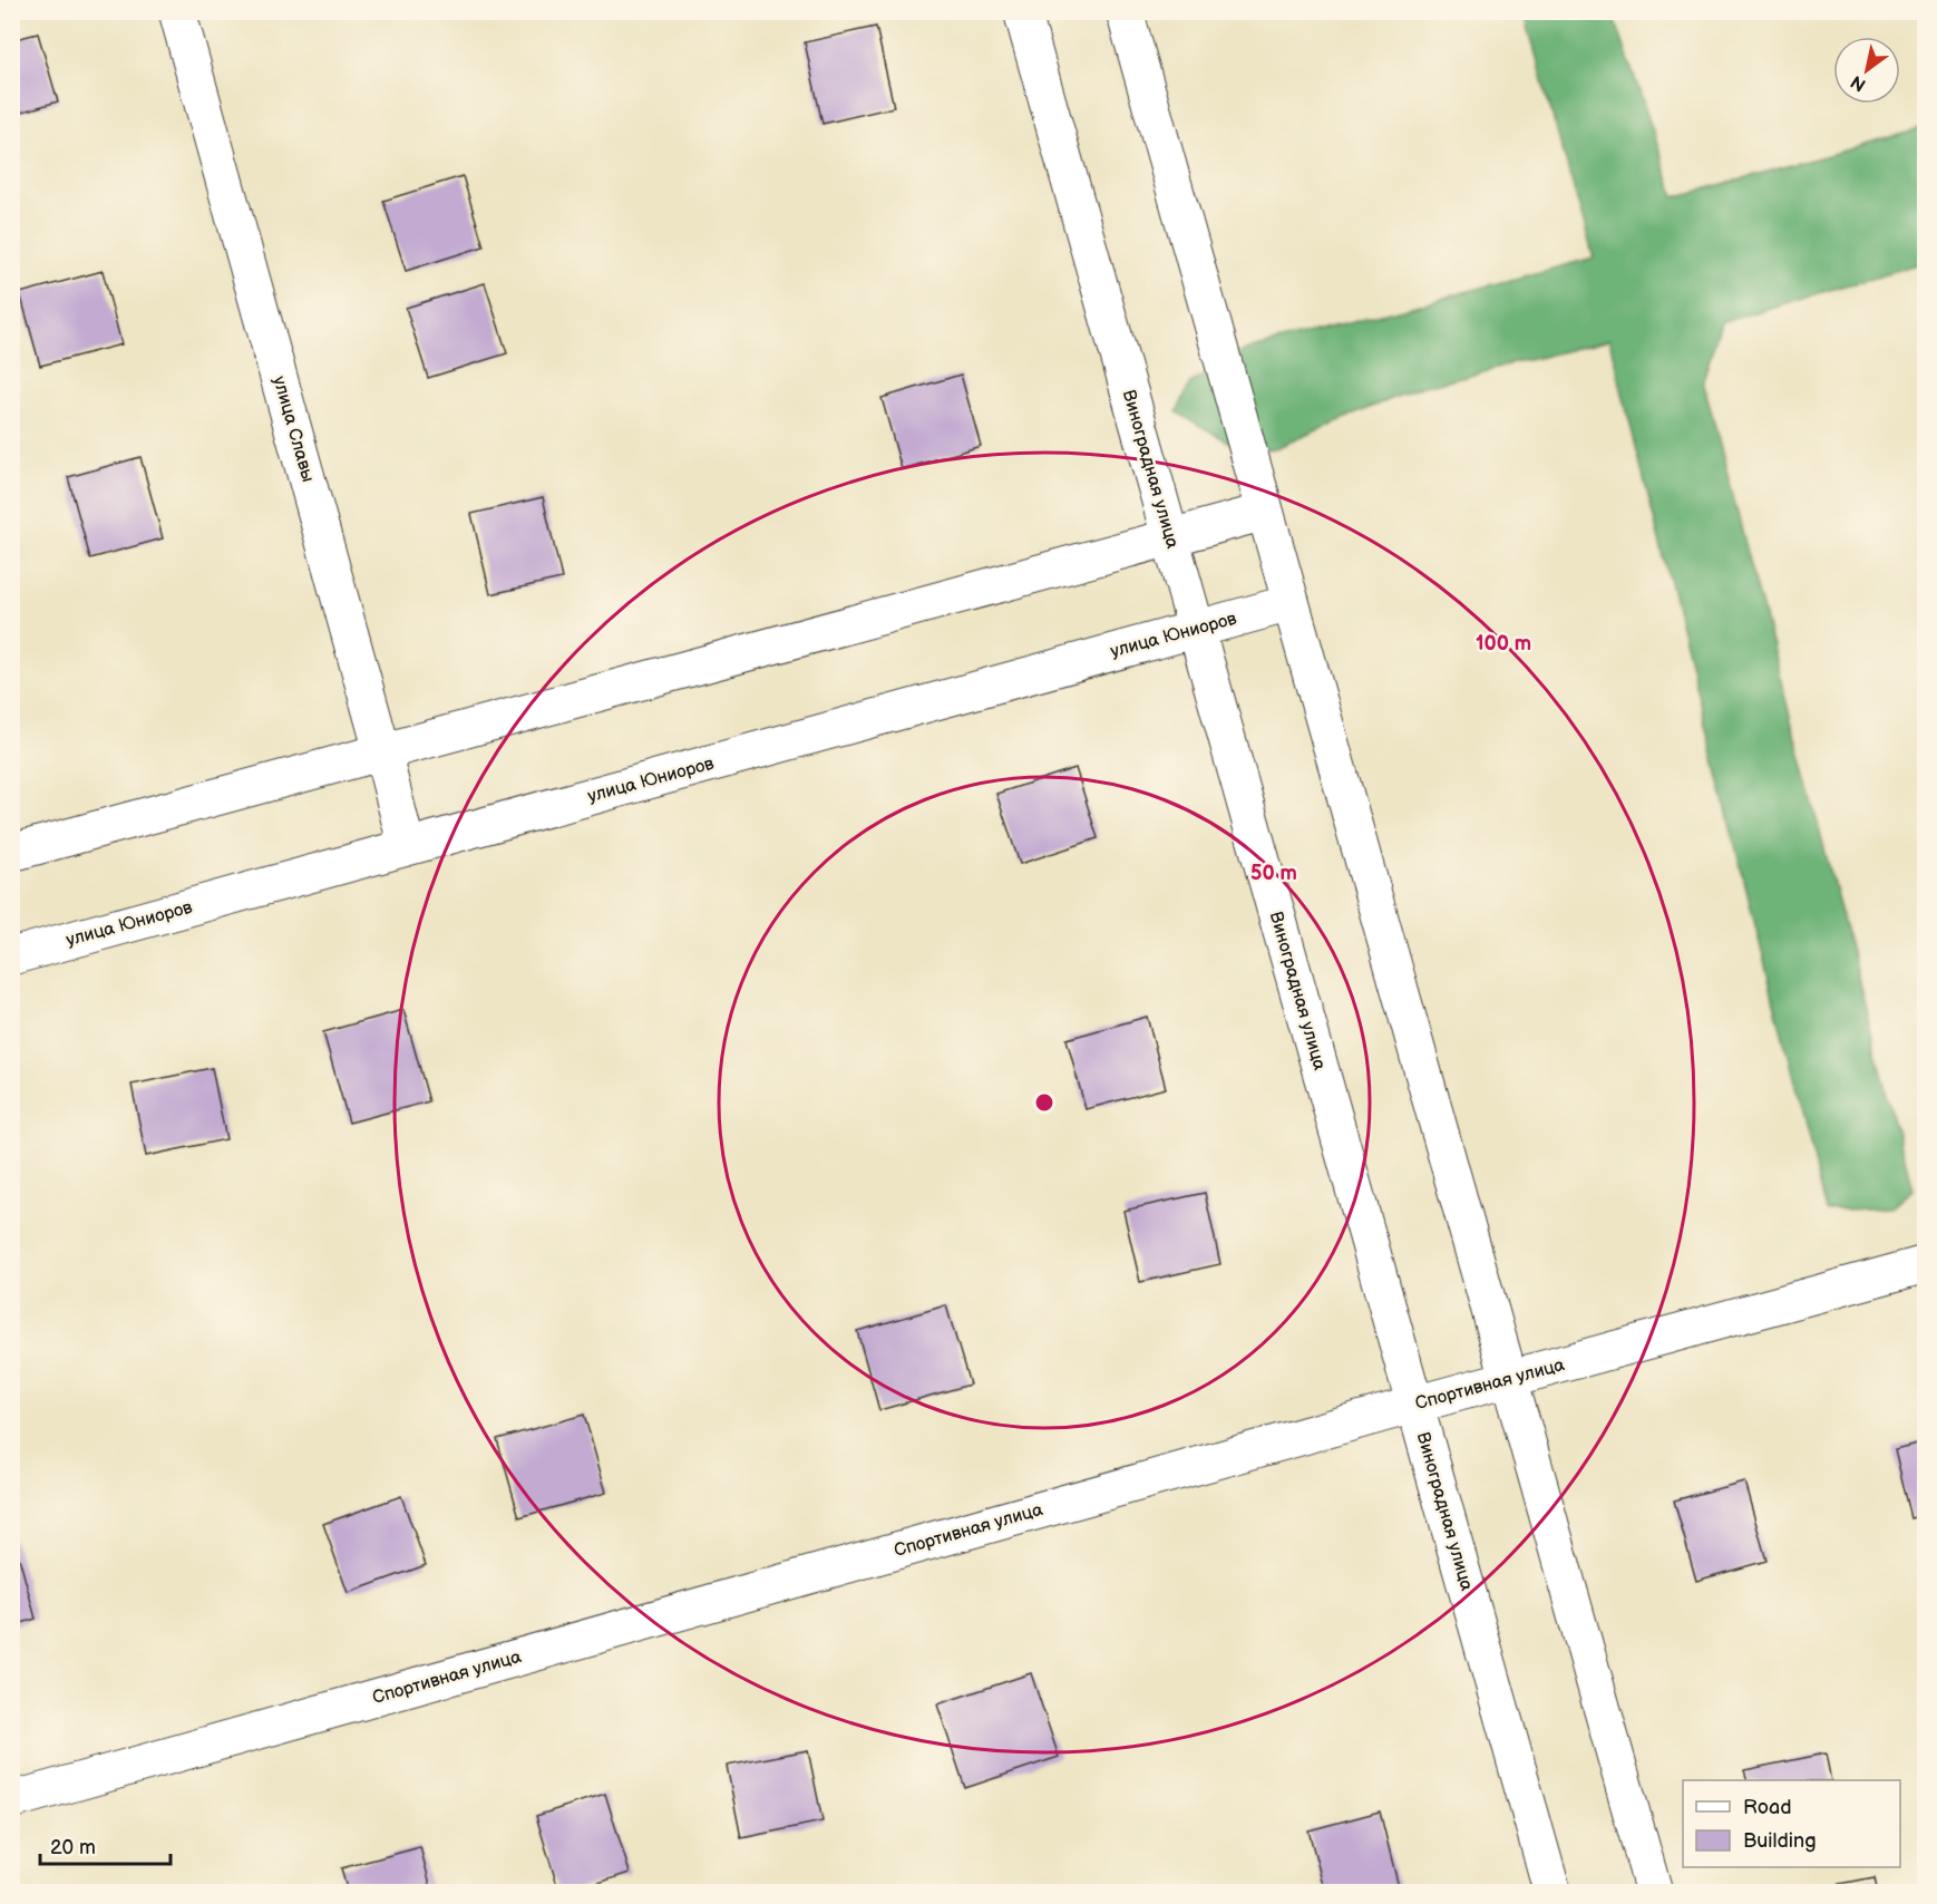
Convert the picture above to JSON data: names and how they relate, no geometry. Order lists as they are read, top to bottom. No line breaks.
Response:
{"streets":{"street":["улица Славы","Виноградная улица","улица Юниоров","Спортивная улица"]},"crossings":[["улица Славы","улица Юниоров"],["Виноградная улица","улица Юниоров"],["Виноградная улица","Спортивная улица"]],"legend":["Road","Building"],"scale_bar":"20 m","north":"bottom left","rings":["100 m","50 m"]}
